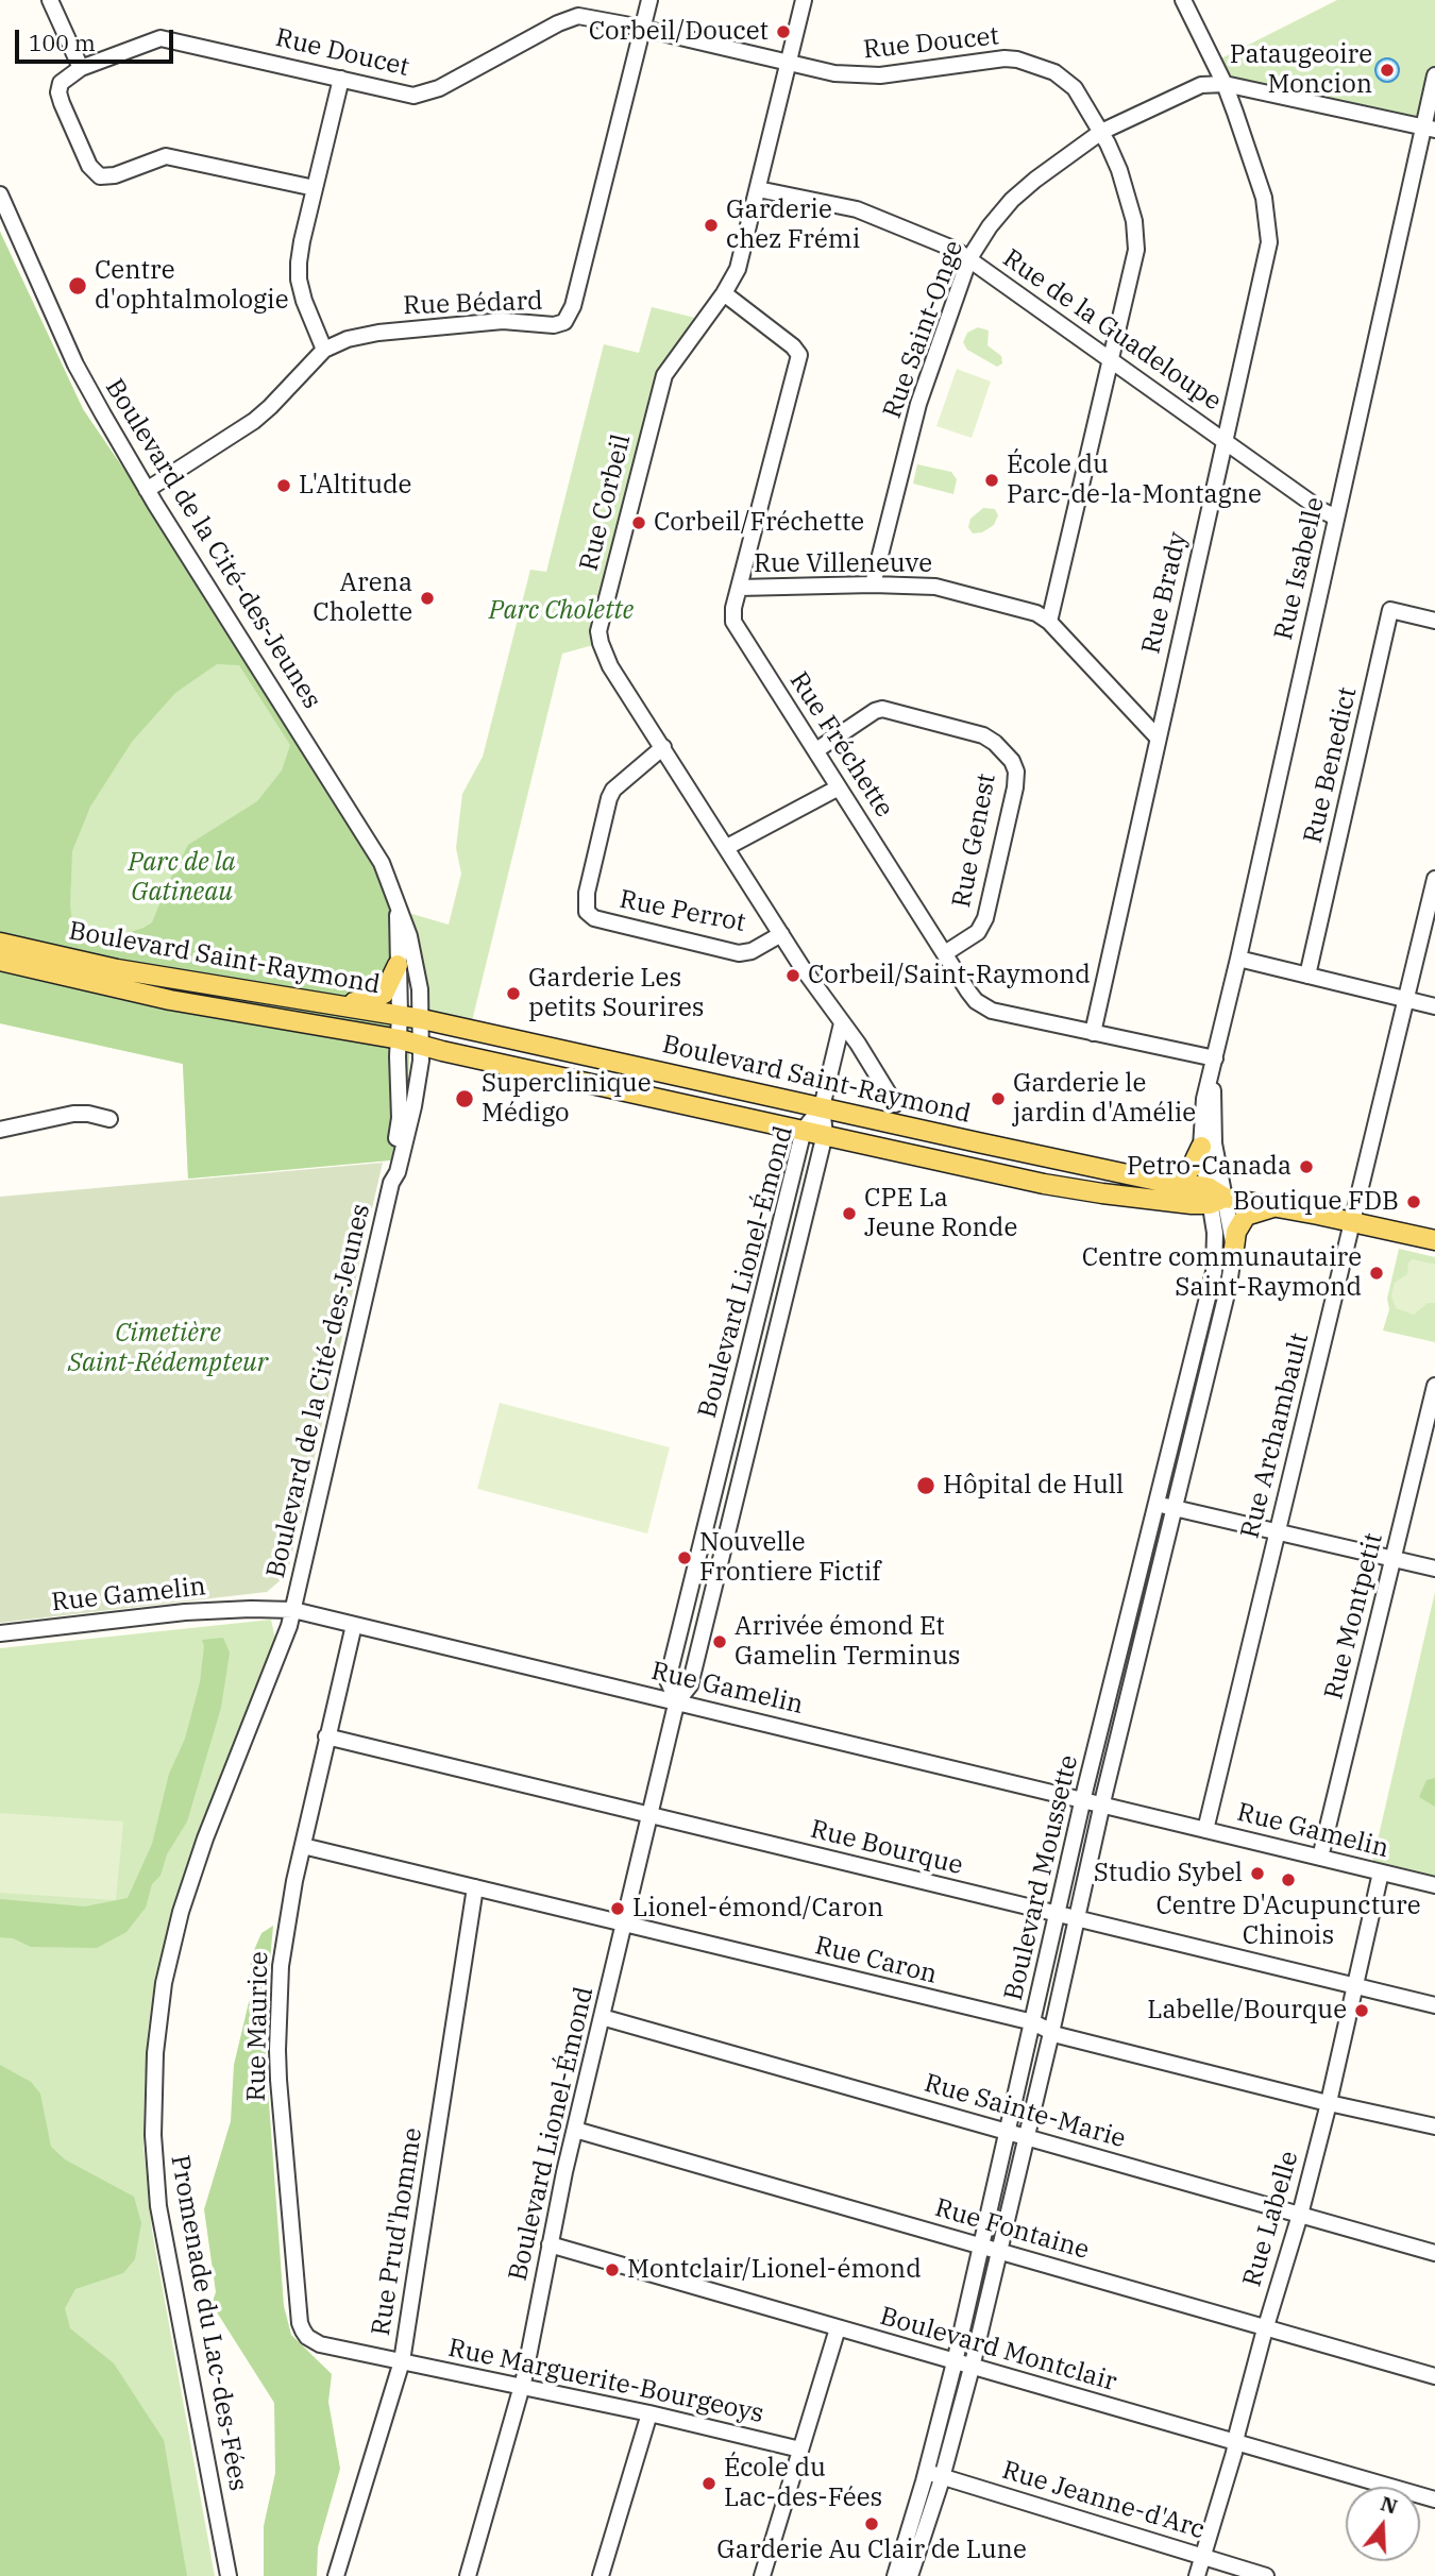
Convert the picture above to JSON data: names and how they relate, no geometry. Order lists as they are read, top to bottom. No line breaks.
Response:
{"streets":{"main road":["Boulevard Saint-Raymond"],"street":["Rue Doucet","Rue Bédard","Rue Saint-Onge","Rue de la Guadeloupe","Rue Corbeil","Boulevard de la Cité-des-Jeunes","Rue Villeneuve","Rue Isabelle","Rue Brady","Rue Fréchette","Rue Benedict","Rue Genest","Rue Perrot","Boulevard Lionel-Émond","Rue Archambault","Rue Gamelin","Rue Montpetit","Rue Bourque","Boulevard Moussette","Rue Caron","Rue Maurice","Rue Sainte-Marie","Rue Labelle","Rue Fontaine","Rue Prud'homme","Promenade du Lac-des-Fées","Boulevard Montclair","Rue Marguerite-Bourgeoys","Rue Jeanne-d'Arc"]},"crossings":[["Rue Doucet","Rue Bédard"],["Rue Doucet","Rue Saint-Onge"],["Rue Doucet","Rue de la Guadeloupe"],["Rue Doucet","Rue Corbeil"],["Rue Doucet","Rue Villeneuve"],["Rue Bédard","Boulevard de la Cité-des-Jeunes"],["Rue Saint-Onge","Rue de la Guadeloupe"],["Rue Saint-Onge","Rue Villeneuve"],["Rue Saint-Onge","Rue Isabelle"],["Rue Saint-Onge","Rue Brady"],["Rue de la Guadeloupe","Rue Corbeil"],["Rue de la Guadeloupe","Rue Isabelle"],["Rue de la Guadeloupe","Rue Brady"],["Rue Corbeil","Rue Fréchette"],["Rue Corbeil","Rue Perrot"],["Boulevard de la Cité-des-Jeunes","Boulevard Saint-Raymond"],["Boulevard de la Cité-des-Jeunes","Rue Gamelin"],["Boulevard de la Cité-des-Jeunes","Promenade du Lac-des-Fées"],["Rue Villeneuve","Rue Brady"],["Rue Villeneuve","Rue Fréchette"],["Rue Isabelle","Rue Fréchette"],["Rue Isabelle","Boulevard Saint-Raymond"],["Rue Isabelle","Boulevard Moussette"],["Rue Brady","Rue Fréchette"],["Rue Fréchette","Rue Genest"],["Boulevard Saint-Raymond","Boulevard Lionel-Émond"],["Boulevard Saint-Raymond","Rue Archambault"],["Boulevard Saint-Raymond","Boulevard Moussette"],["Boulevard Lionel-Émond","Rue Gamelin"],["Boulevard Lionel-Émond","Rue Bourque"],["Boulevard Lionel-Émond","Rue Caron"],["Boulevard Lionel-Émond","Rue Sainte-Marie"],["Boulevard Lionel-Émond","Rue Fontaine"],["Boulevard Lionel-Émond","Boulevard Montclair"],["Boulevard Lionel-Émond","Rue Marguerite-Bourgeoys"],["Rue Archambault","Rue Gamelin"],["Rue Gamelin","Rue Montpetit"],["Rue Gamelin","Boulevard Moussette"],["Rue Gamelin","Rue Maurice"],["Rue Gamelin","Rue Labelle"],["Rue Gamelin","Promenade du Lac-des-Fées"],["Rue Bourque","Boulevard Moussette"],["Rue Bourque","Rue Maurice"],["Rue Bourque","Rue Labelle"],["Boulevard Moussette","Rue Caron"],["Boulevard Moussette","Rue Sainte-Marie"],["Boulevard Moussette","Rue Fontaine"],["Boulevard Moussette","Boulevard Montclair"],["Boulevard Moussette","Rue Jeanne-d'Arc"],["Rue Caron","Rue Maurice"],["Rue Caron","Rue Labelle"],["Rue Caron","Rue Prud'homme"],["Rue Maurice","Rue Prud'homme"],["Rue Maurice","Rue Marguerite-Bourgeoys"],["Rue Sainte-Marie","Rue Labelle"],["Rue Labelle","Rue Fontaine"],["Rue Labelle","Boulevard Montclair"],["Rue Labelle","Rue Jeanne-d'Arc"],["Rue Prud'homme","Rue Marguerite-Bourgeoys"]],"parks":["Parc Cholette","Parc de la Gatineau","Cimetière Saint-Rédempteur"],"places":["Corbeil/Doucet","Pataugeoire Moncion","Garderie chez Frémi","Centre d'ophtalmologie","École du Parc-de-la-Montagne","L'Altitude","Corbeil/Fréchette","Arena Cholette","Corbeil/Saint-Raymond","Garderie Les petits Sourires","Superclinique Médigo","Garderie le jardin d'Amélie","Petro-Canada","Boutique FDB","CPE La Jeune Ronde","Centre communautaire Saint-Raymond","Hôpital de Hull","Nouvelle Frontiere Fictif","Arrivée émond Et Gamelin Terminus","Studio Sybel","Centre D'Acupuncture Chinois","Lionel-émond/Caron","Labelle/Bourque","Montclair/Lionel-émond","École du Lac-des-Fées","Garderie Au Clair de Lune"],"scale_bar":"100 m","north":"top"}
